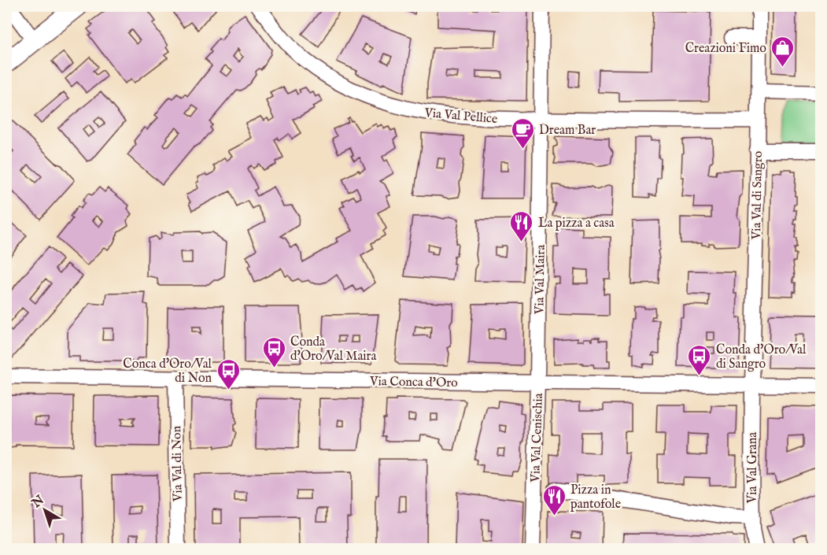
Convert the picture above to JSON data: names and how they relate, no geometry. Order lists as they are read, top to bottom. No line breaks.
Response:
{"streets":{"street":["Via Val Pellice","Via Val di Sangro","Via Val Maira","Via Conca d'Oro","Via Val Cenischia","Via Val di Non","Via Val Grana"]},"crossings":[["Via Val Pellice","Via Val di Sangro"],["Via Val Pellice","Via Val Maira"],["Via Val di Sangro","Via Conca d'Oro"],["Via Val di Sangro","Via Val Grana"],["Via Val Maira","Via Conca d'Oro"],["Via Val Maira","Via Val Cenischia"],["Via Conca d'Oro","Via Val Cenischia"],["Via Conca d'Oro","Via Val di Non"],["Via Conca d'Oro","Via Val Grana"]],"places":{"shop":["Creazioni Fimo"],"cafe":["Dream Bar"],"restaurant":["La pizza a casa","Pizza in pantofole"],"bus stop":["Conda d'Oro/Val Maira","Conda d'Oro/Val di Sangro","Conca d'Oro/Val di Non"]},"north":"top left"}
